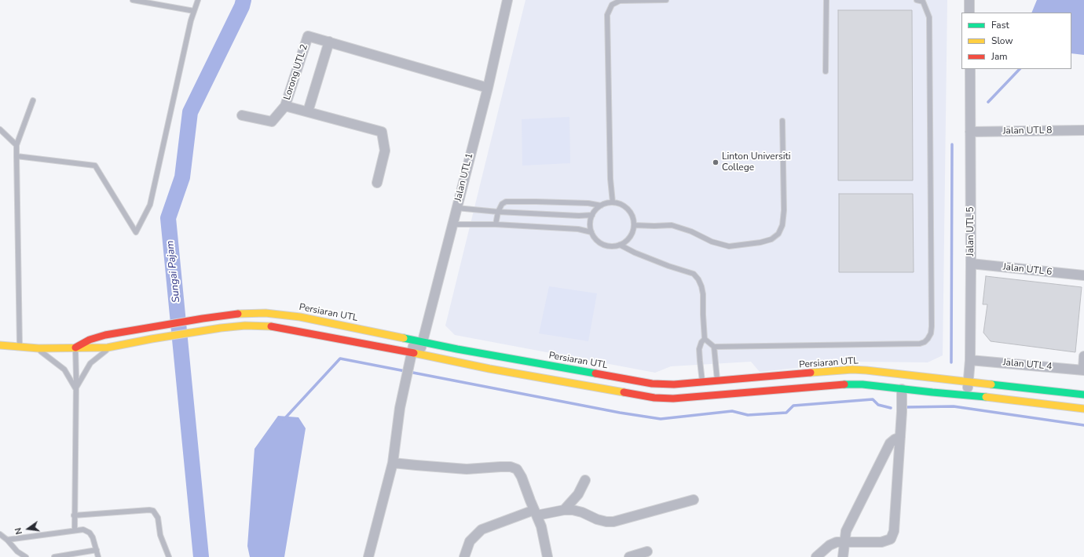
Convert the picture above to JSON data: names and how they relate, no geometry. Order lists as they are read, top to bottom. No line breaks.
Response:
{"streets":{"street":["Lorong UTL 2","Jalan UTL 8","Jalan UTL 1","Jalan UTL 5","Jalan UTL 6","Persiaran UTL","Jalan UTL 4"]},"crossings":[["Lorong UTL 2","Jalan UTL 1"],["Jalan UTL 8","Jalan UTL 5"],["Jalan UTL 1","Persiaran UTL"],["Jalan UTL 5","Jalan UTL 6"],["Jalan UTL 5","Persiaran UTL"],["Jalan UTL 5","Jalan UTL 4"]],"water":["Sungai Pajam"],"places":["Linton Universiti College"],"legend":["Fast","Slow","Jam"],"north":"left"}
